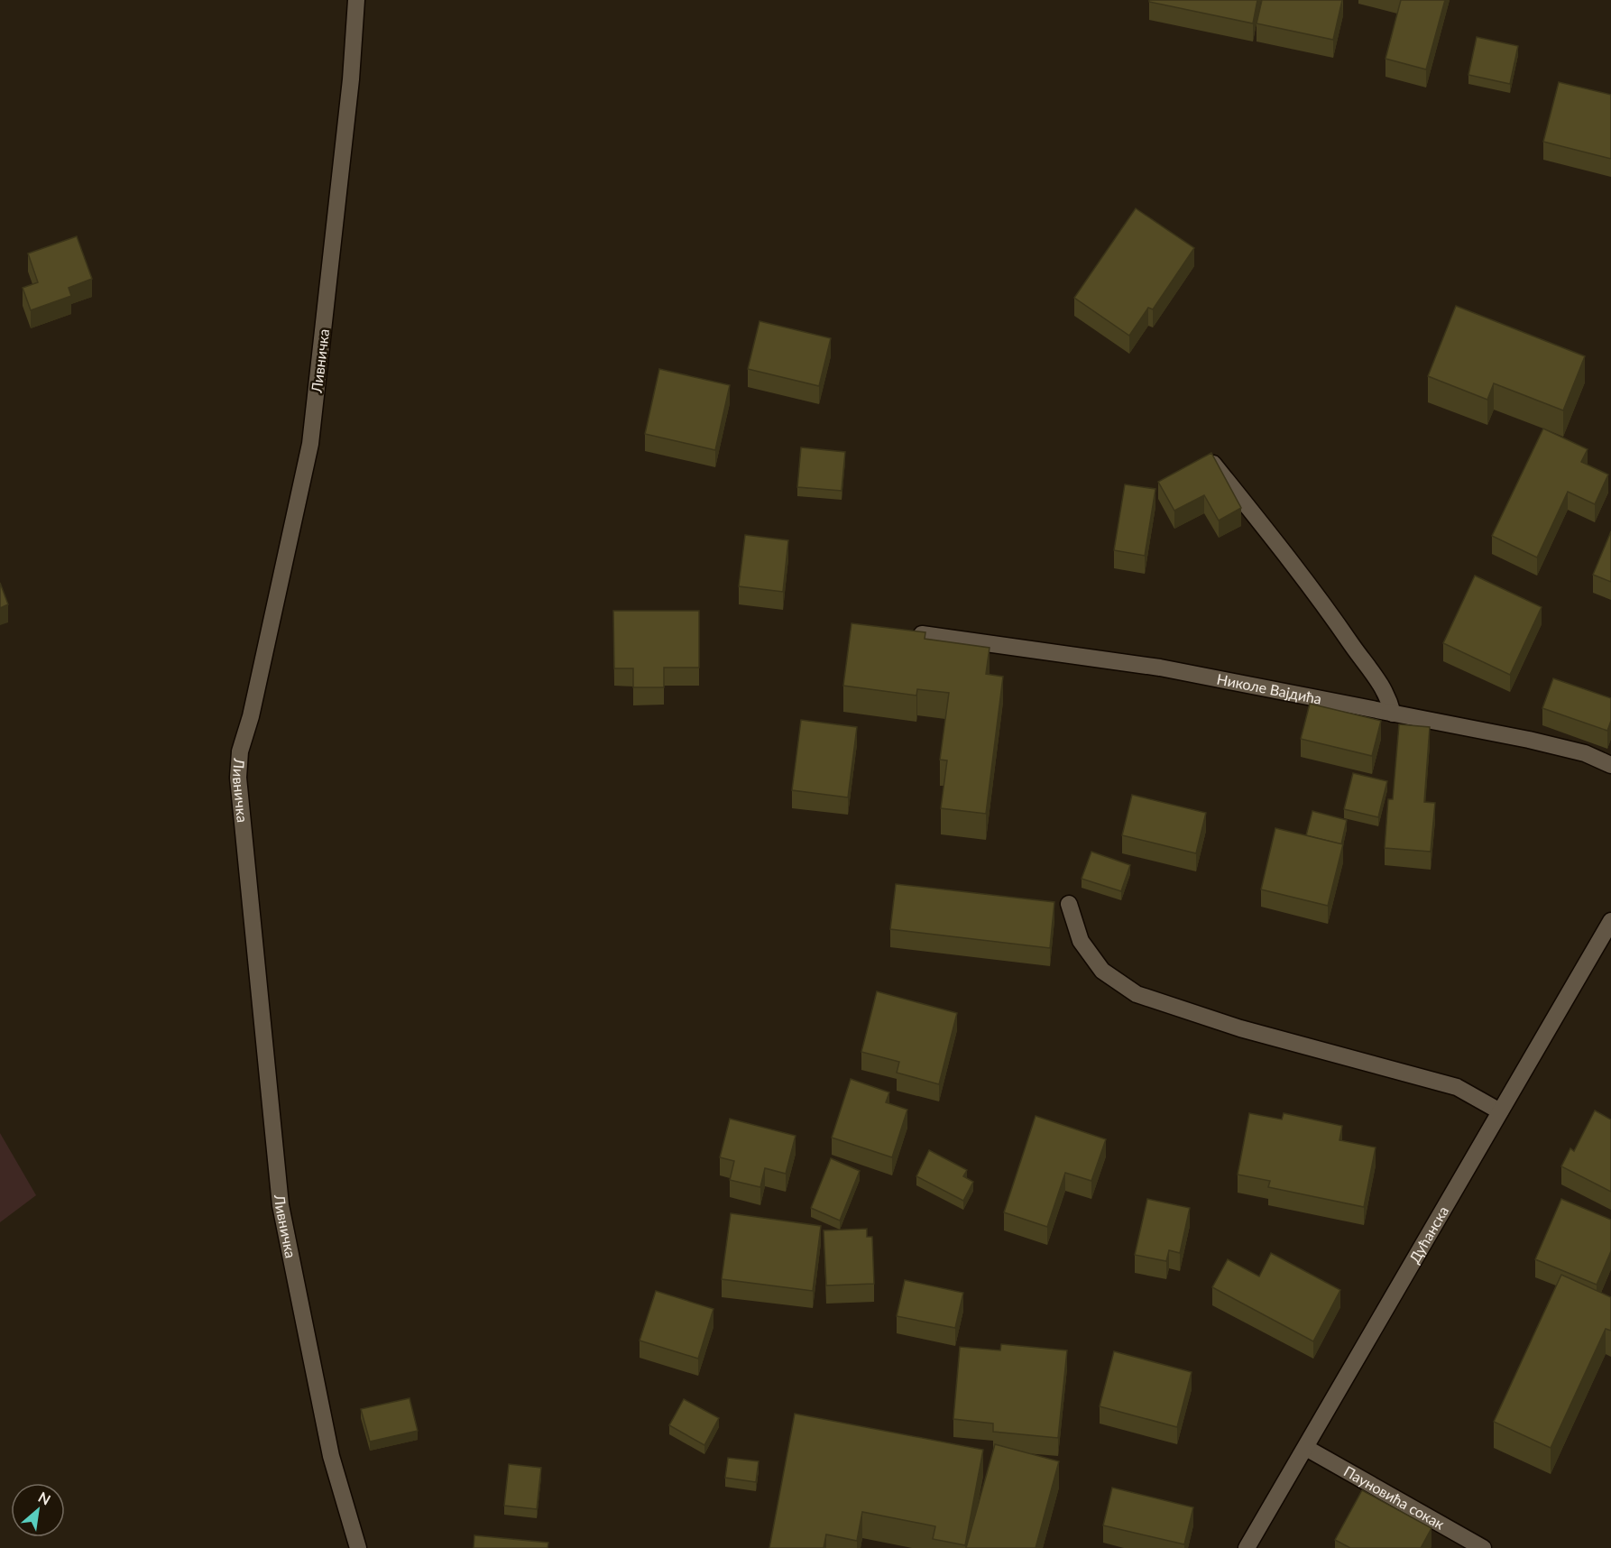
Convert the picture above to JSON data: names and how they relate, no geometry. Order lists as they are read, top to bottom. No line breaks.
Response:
{"streets":{"street":["Ливничка","Николе Вајдића","Дућанска","Пауновића сокак"]},"crossings":[["Дућанска","Пауновића сокак"]],"north":"top right"}
